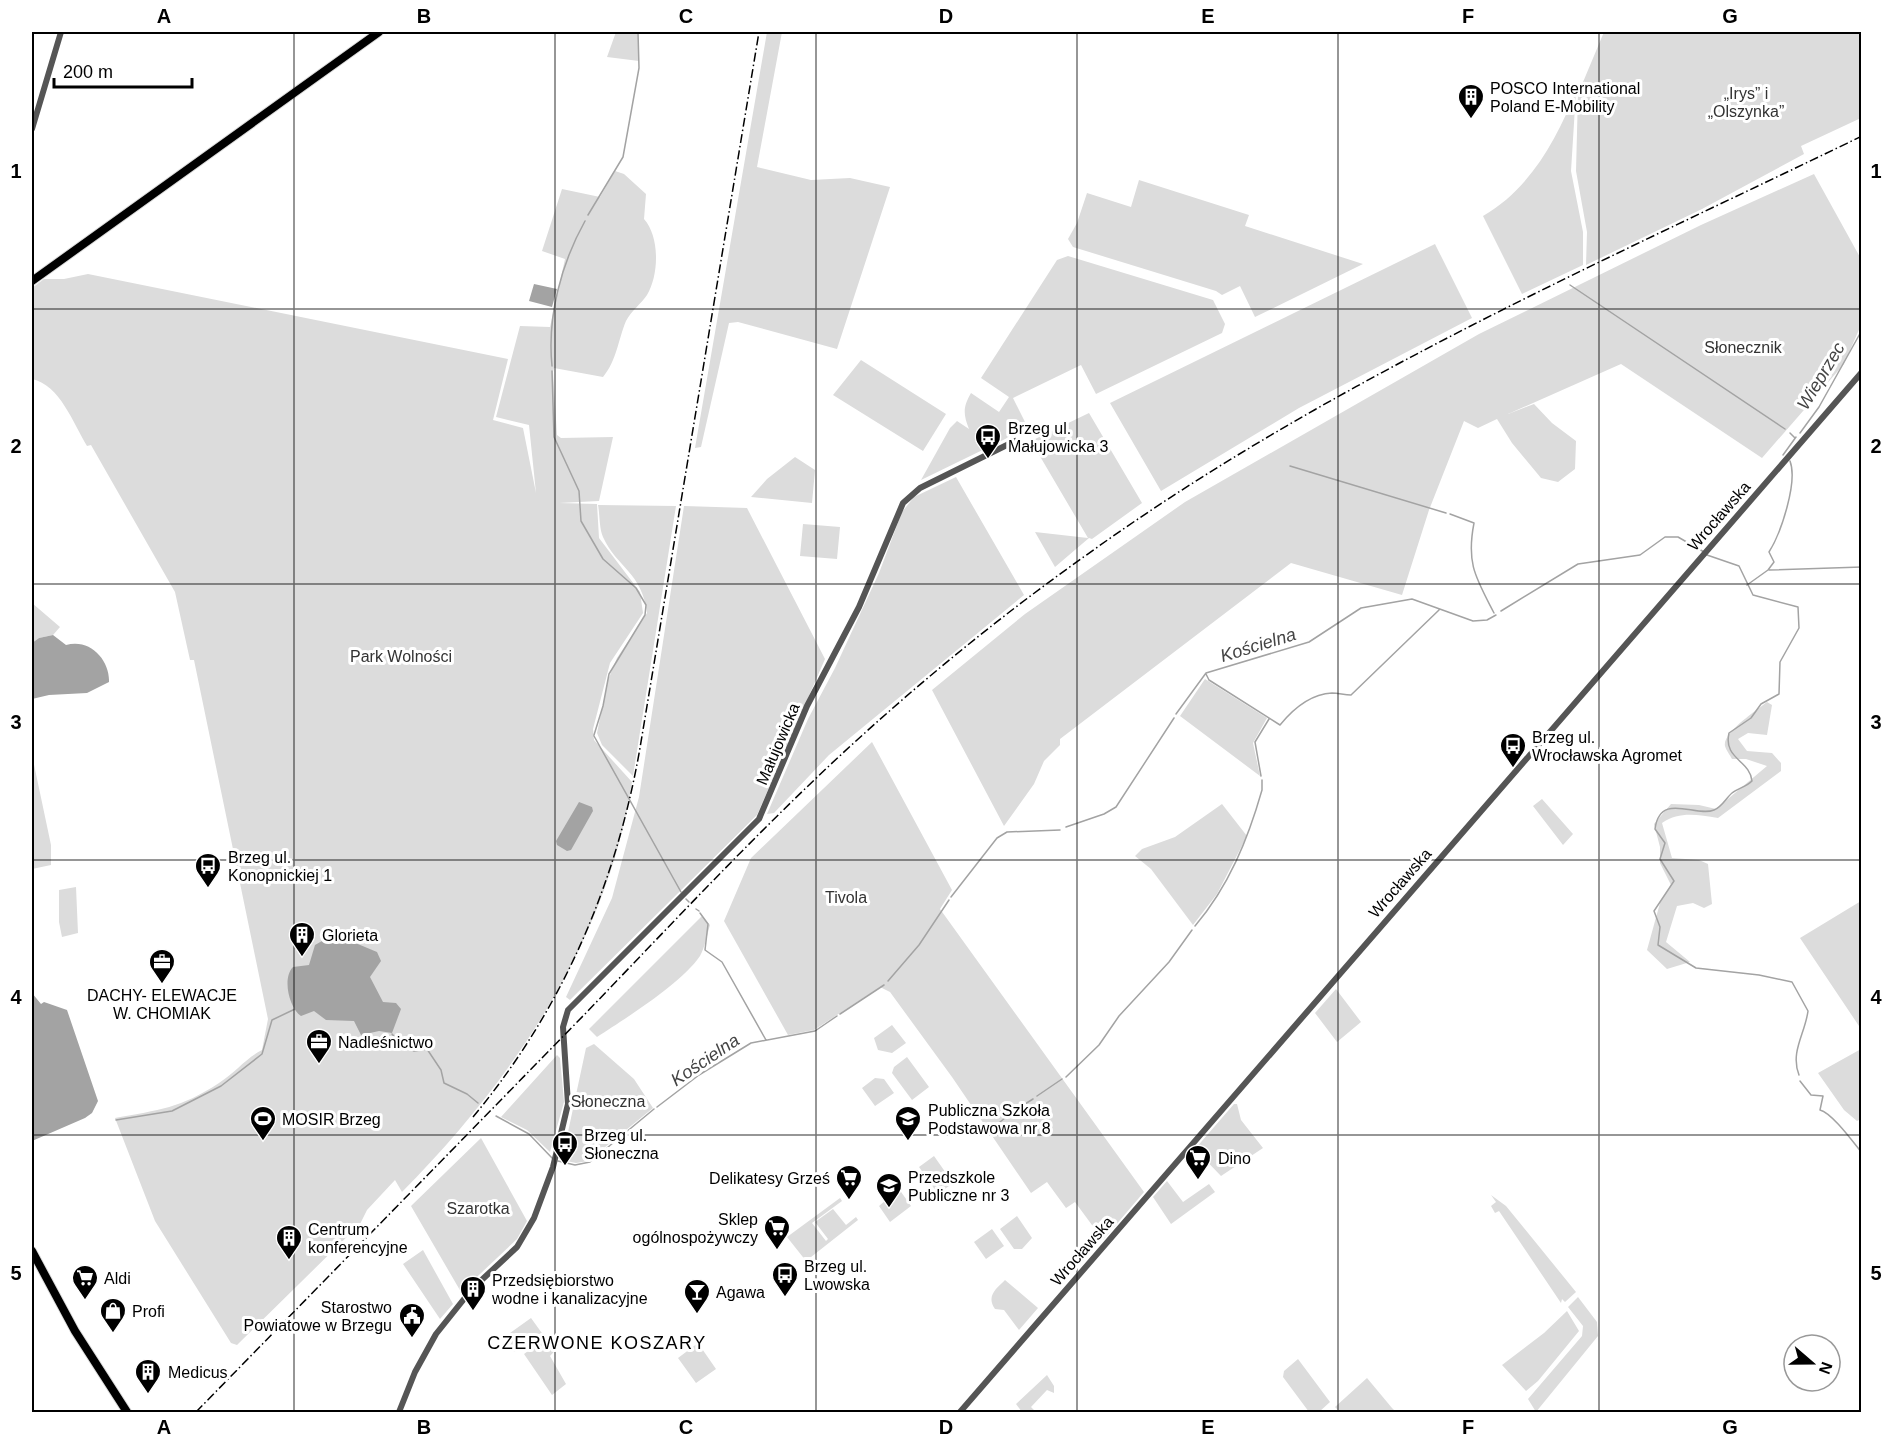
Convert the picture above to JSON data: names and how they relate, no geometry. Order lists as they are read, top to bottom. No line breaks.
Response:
{"streets":{"street":["Wrocławska","Małujowicka"]},"districts":["CZERWONE KOSZARY"],"water":["Wieprzec","Kościelna"],"parks":["„Irys” i „Olszynka”","Słonecznik","Park Wolności","Tivola","Słoneczna","Szarotka"],"places":{"building":["POSCO International Poland E-Mobility","Glorieta","Centrum konferencyjne","Przedsiębiorstwo wodne i kanalizacyjne","Medicus"],"bus stop":["Brzeg ul. Małujowicka 3","Brzeg ul. Wrocławska Agromet","Brzeg ul. Konopnickiej 1","Brzeg ul. Słoneczna","Brzeg ul. Lwowska"],"office":["DACHY- ELEWACJE W. CHOMIAK","Nadleśnictwo"],"sports":["MOSIR Brzeg"],"school or university":["Publiczna Szkoła Podstawowa nr 8","Przedszkole Publiczne nr 3"],"supermarket":["Dino","Delikatesy Grześ","Sklep ogólnospożywczy","Aldi"],"bar":["Agawa"],"shop":["Profi"],"public building":["Starostwo Powiatowe w Brzegu"]},"scale_bar":"200 m","north":"right","grid":{"columns":["A","B","C","D","E","F","G"],"rows":["1","2","3","4","5"]}}
